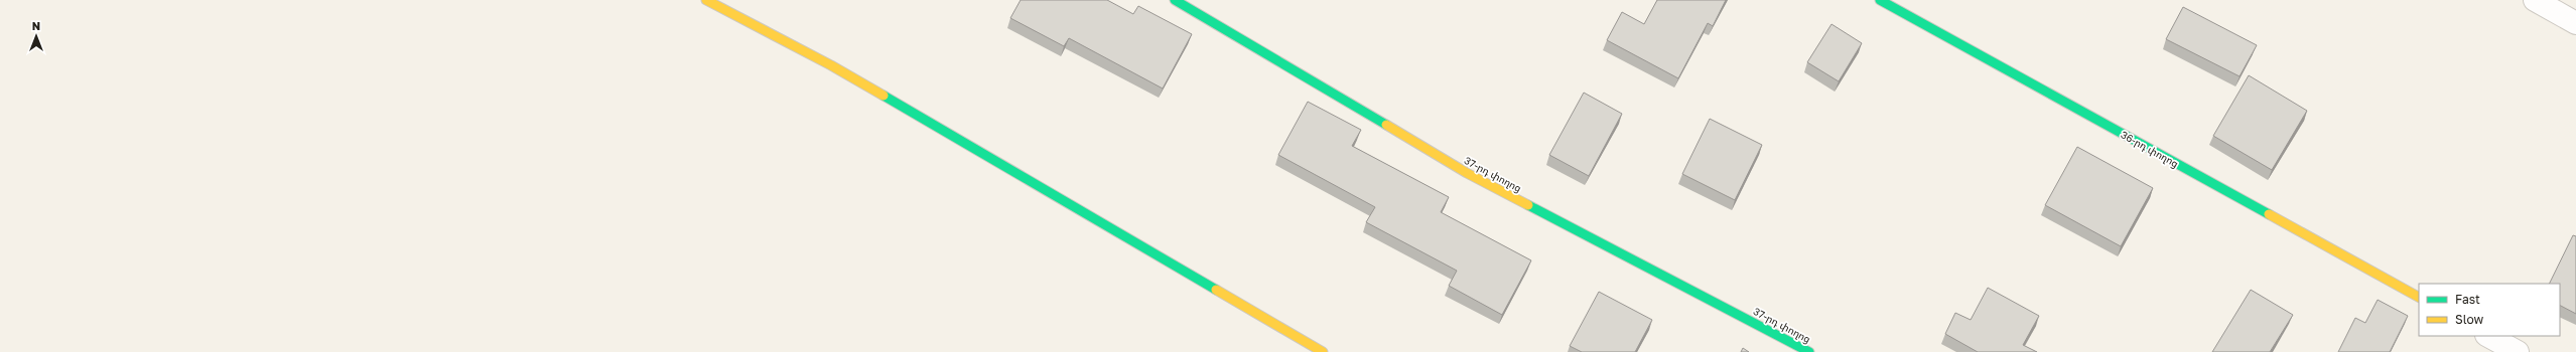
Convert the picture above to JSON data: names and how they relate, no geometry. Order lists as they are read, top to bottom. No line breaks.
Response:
{"streets":{"street":["36-րդ փողոց","37-րդ փողոց"]},"legend":["Fast","Slow"],"north":"top"}
